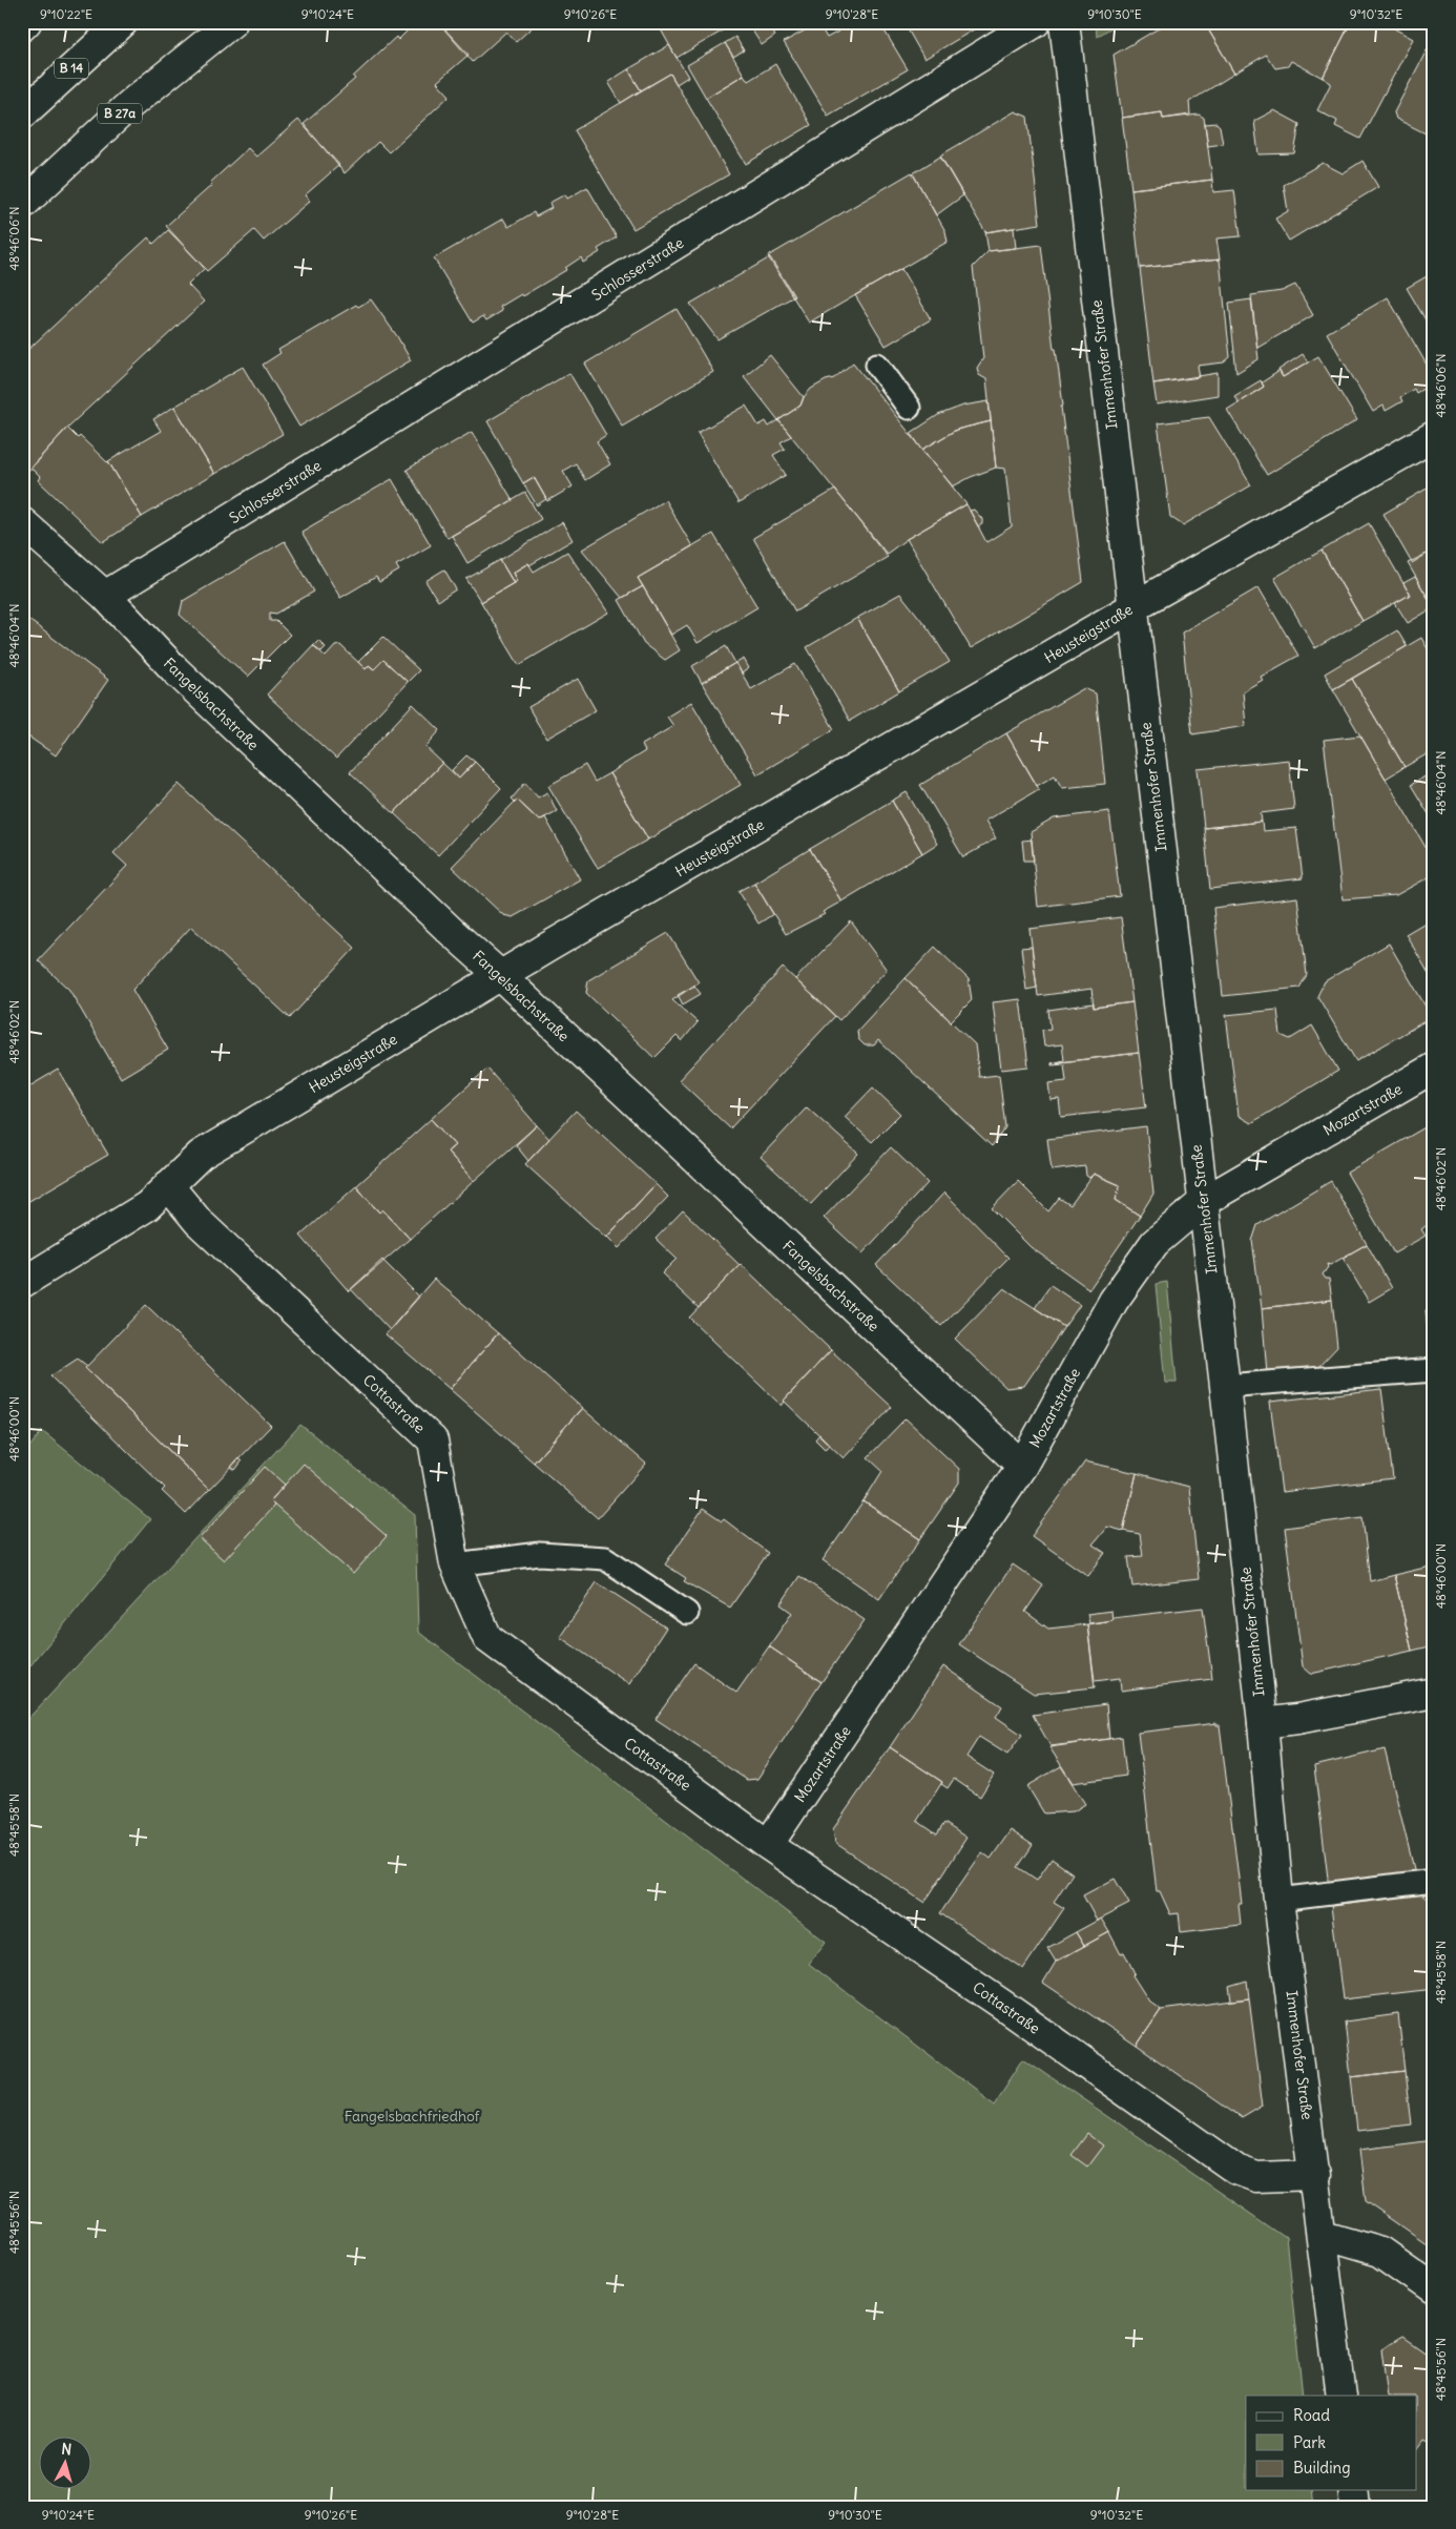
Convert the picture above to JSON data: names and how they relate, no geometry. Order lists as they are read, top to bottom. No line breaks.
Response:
{"streets":{"street":["B 14","B 27a","Schlosserstraße","Immenhofer Straße","Heusteigstraße","Fangelsbachstraße","Mozartstraße","Cottastraße"]},"crossings":[["Schlosserstraße","Fangelsbachstraße"],["Immenhofer Straße","Heusteigstraße"],["Immenhofer Straße","Mozartstraße"],["Immenhofer Straße","Cottastraße"],["Heusteigstraße","Fangelsbachstraße"],["Heusteigstraße","Cottastraße"],["Fangelsbachstraße","Mozartstraße"],["Mozartstraße","Cottastraße"]],"parks":["Fangelsbachfriedhof"],"legend":["Road","Park","Building"],"north":"top","coordinates":["9°10'22\"E","9°10'24\"E","9°10'26\"E","9°10'28\"E","9°10'30\"E","9°10'32\"E","48°46'06\"N","48°46'04\"N","48°46'02\"N","48°46'00\"N","48°45'58\"N","48°45'56\"N"]}
